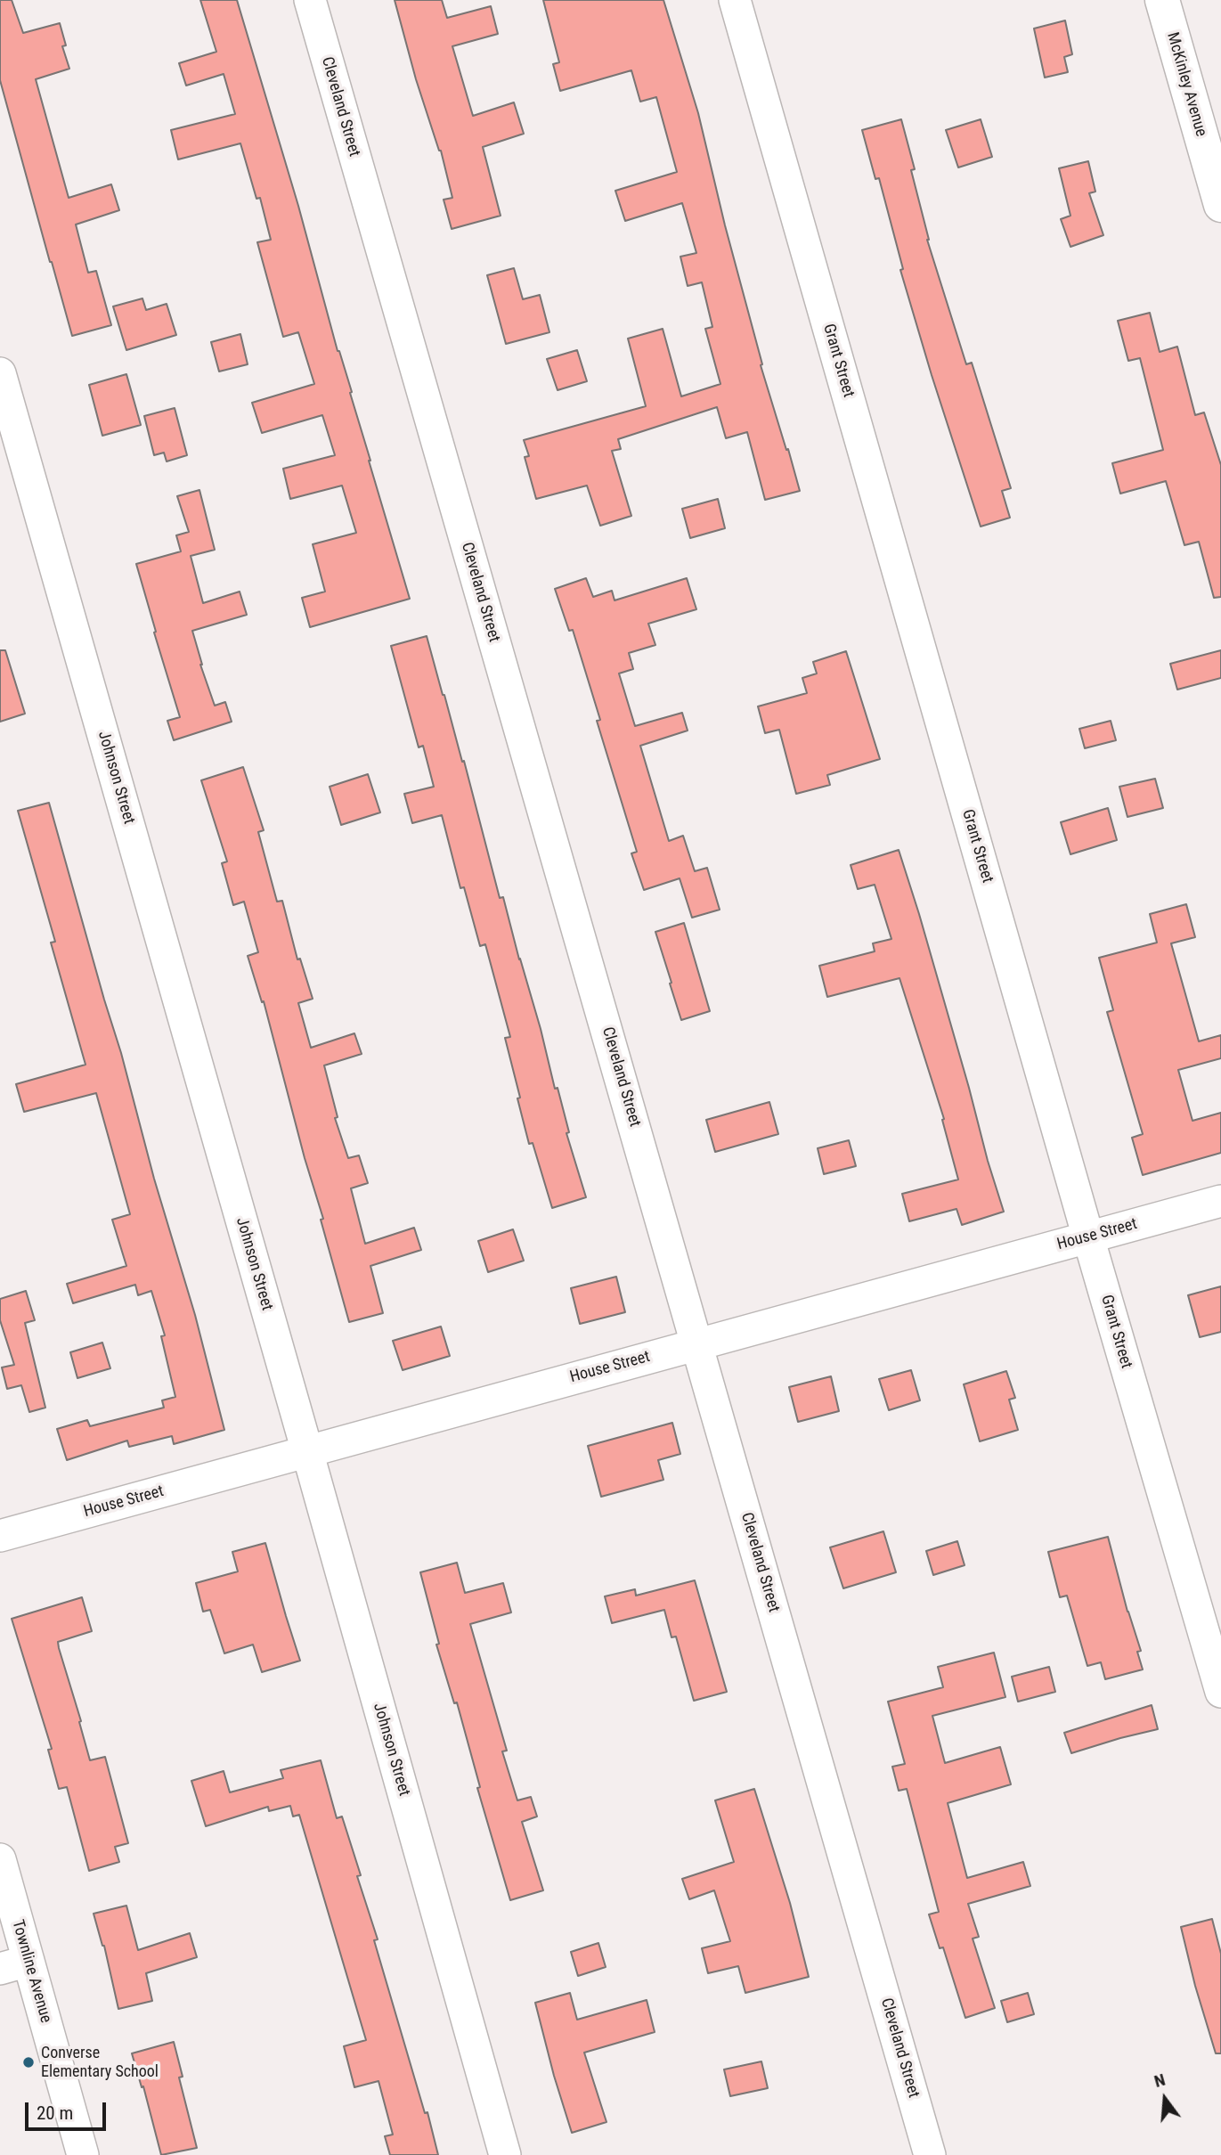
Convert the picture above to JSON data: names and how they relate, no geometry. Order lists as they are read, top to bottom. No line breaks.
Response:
{"streets":{"street":["McKinley Avenue","Cleveland Street","Grant Street","Johnson Street","House Street","Townline Avenue"]},"crossings":[["Cleveland Street","House Street"],["Grant Street","House Street"],["Johnson Street","House Street"]],"places":["Converse Elementary School"],"scale_bar":"20 m","north":"top"}
